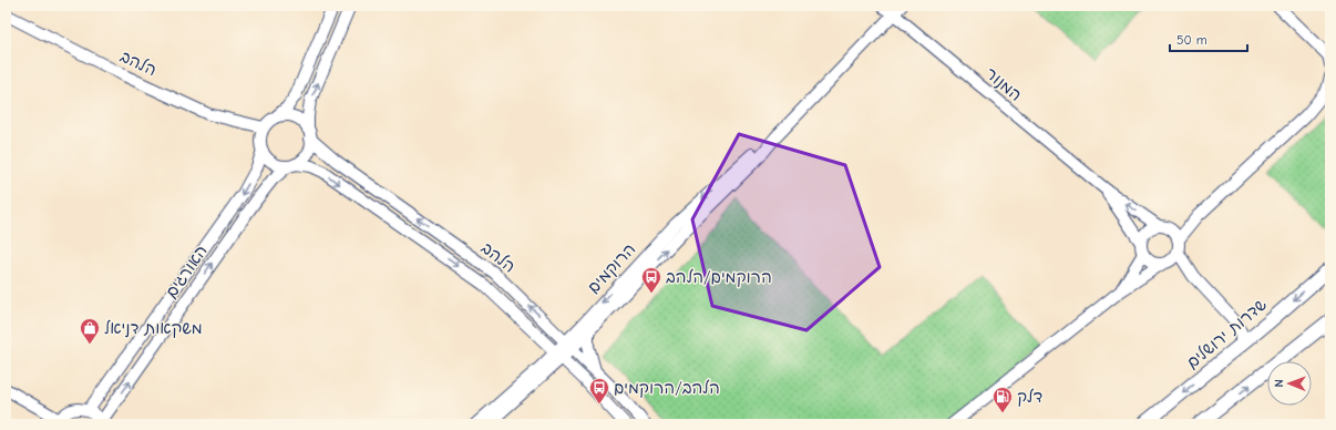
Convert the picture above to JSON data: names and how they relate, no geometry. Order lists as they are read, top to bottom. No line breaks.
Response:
{"streets":{"main road":["שדרות ירושלים"],"street":["הלהב","המנור","הרוקמים","האורגים"]},"crossings":[["הלהב","הרוקמים"],["הלהב","האורגים"],["המנור","הרוקמים"]],"places":{"bus stop":["הרוקמים/הלהב","הלהב/הרוקמים"],"shop":["משקאות דניאל"],"fuel station":["דלק"]},"scale_bar":"50 m","north":"left"}
